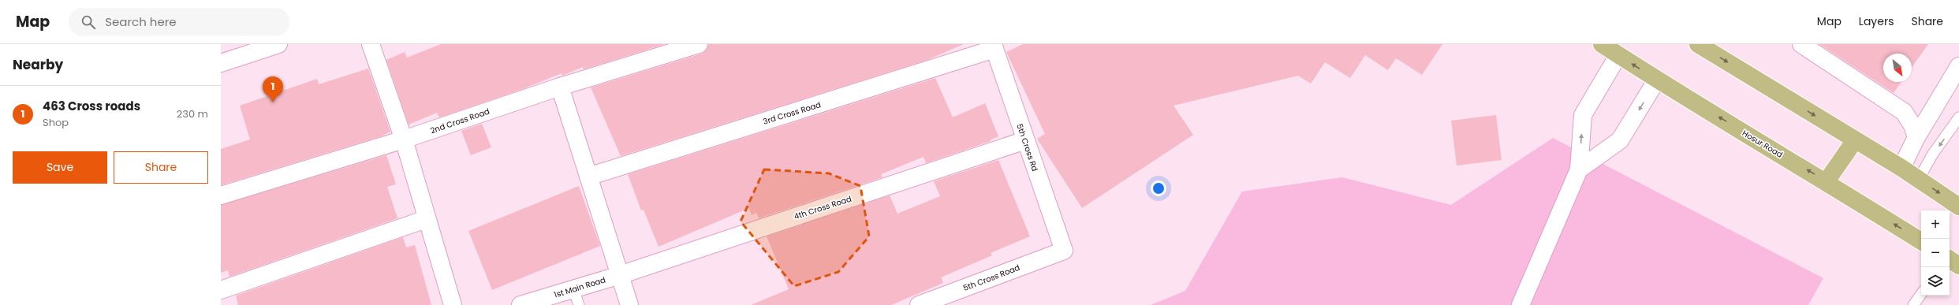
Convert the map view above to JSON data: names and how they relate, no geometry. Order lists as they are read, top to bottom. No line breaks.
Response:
{"streets":{"main road":["Hosur Road"],"street":["3rd Cross Road","2nd Cross Road","5th Cross Rd","4th Cross Road","5th Cross Road","1st Main Road"]},"crossings":[["3rd Cross Road","5th Cross Rd"],["5th Cross Rd","4th Cross Road"],["5th Cross Rd","5th Cross Road"],["4th Cross Road","1st Main Road"]],"north":"bottom right","page":{"header":"Map","search":"Search here","nav":["Map","Layers","Share"],"heading":"Nearby","pins":"1","list":[{"mark":"1","name":"463 Cross roads","note":"Shop","value":"230 m"}],"buttons":["Save","Share"],"map_buttons":["+","−"]}}
